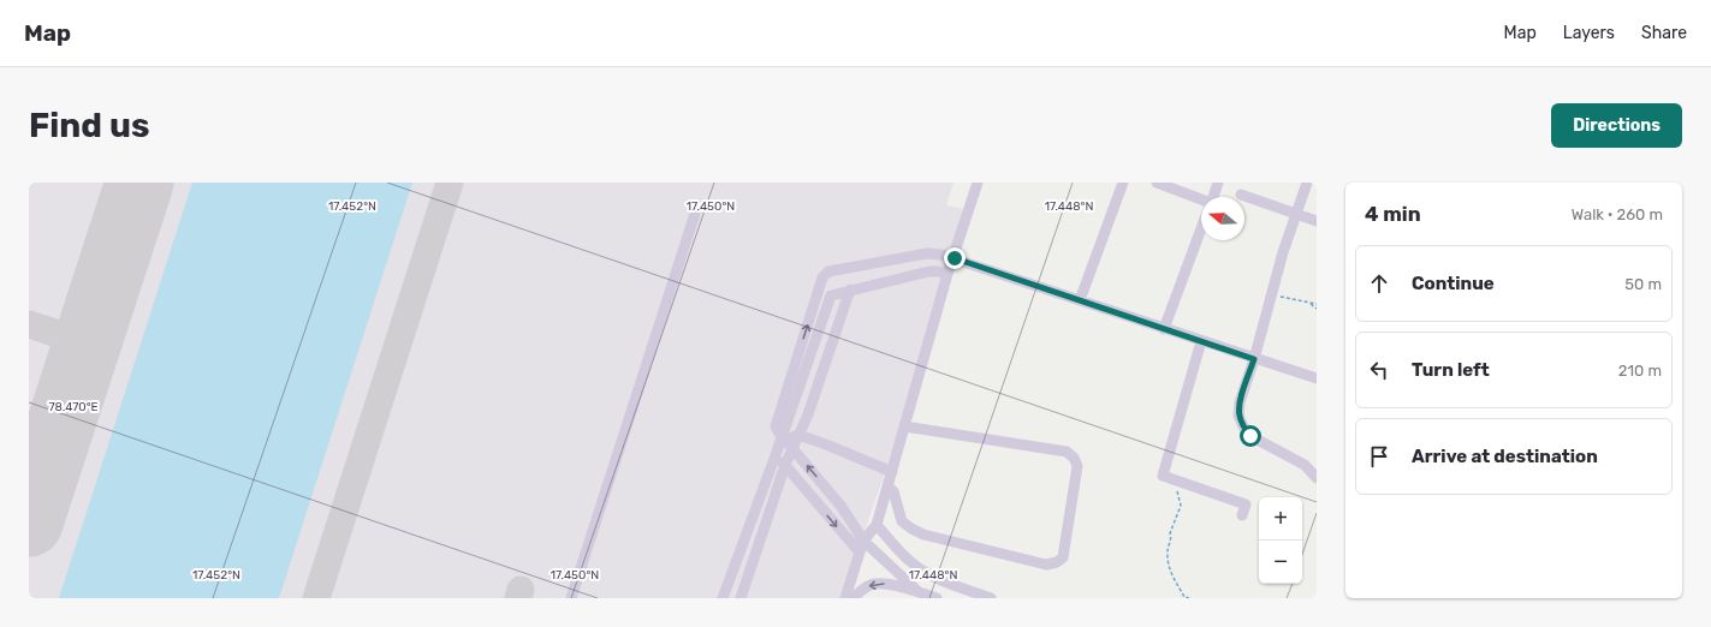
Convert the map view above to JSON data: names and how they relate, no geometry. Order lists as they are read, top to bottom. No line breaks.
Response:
{"north":"left","page":{"header":"Map","nav":["Map","Layers","Share"],"buttons":"Directions","title":"Find us","heading":["4 min","Walk · 260 m"],"list":[["Continue","50 m"],["Turn left","210 m"],"Arrive at destination"],"map_buttons":["+","−"]},"coordinates":["17.452°N","17.450°N","17.448°N","78.470°E"]}
